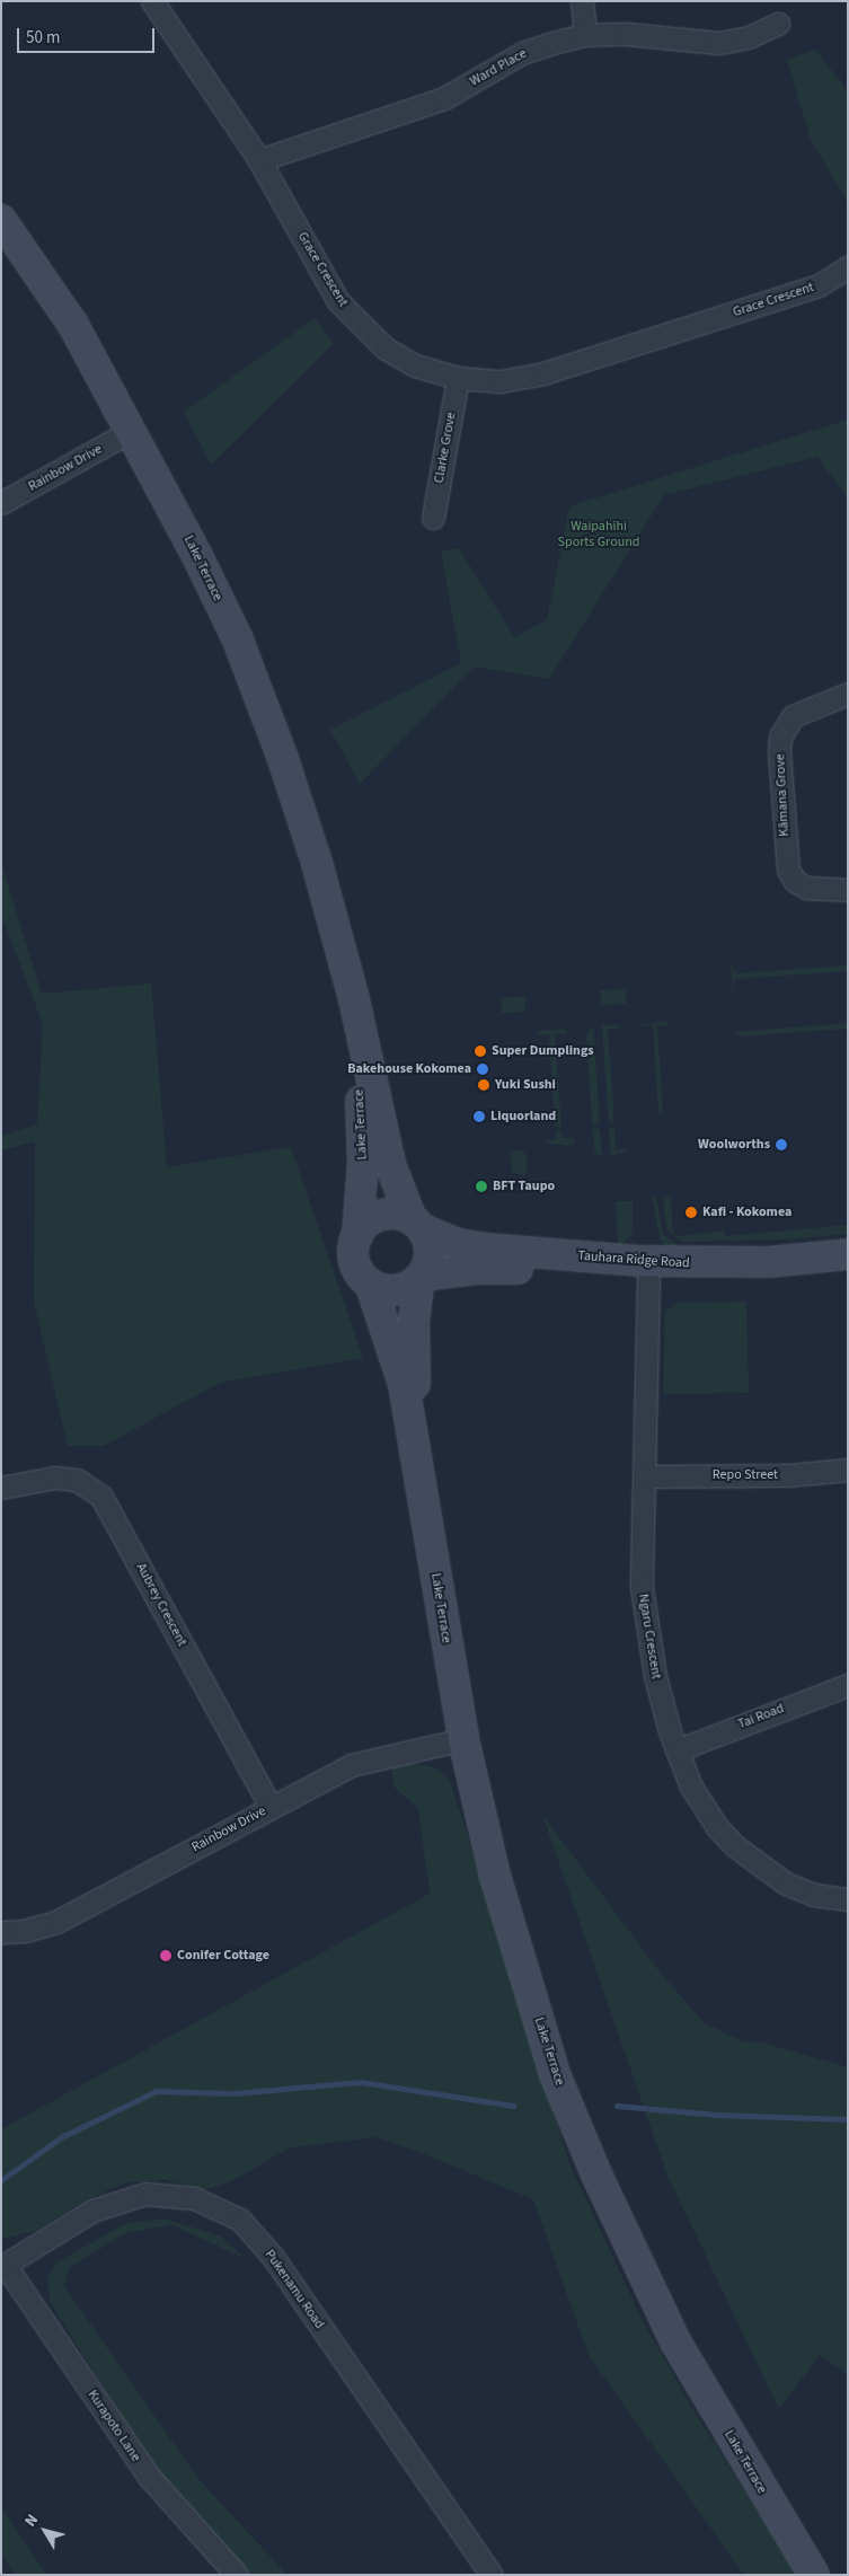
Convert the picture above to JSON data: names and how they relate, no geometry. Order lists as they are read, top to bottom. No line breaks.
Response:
{"streets":{"main road":["Lake Terrace","Tauhara Ridge Road"],"street":["Ward Place","Grace Crescent","Clarke Grove","Rainbow Drive","Kāmana Grove","Repo Street","Aubrey Crescent","Ngaru Crescent","Tai Road","Pukenamu Road","Kurapoto Lane"]},"crossings":[["Ward Place","Grace Crescent"],["Grace Crescent","Clarke Grove"],["Rainbow Drive","Lake Terrace"],["Rainbow Drive","Aubrey Crescent"],["Lake Terrace","Tauhara Ridge Road"],["Tauhara Ridge Road","Ngaru Crescent"],["Repo Street","Ngaru Crescent"],["Ngaru Crescent","Tai Road"],["Pukenamu Road","Kurapoto Lane"]],"parks":["Waipahihi Sports Ground"],"places":["Super Dumplings","Bakehouse Kokomea","Yuki Sushi","Liquorland","Woolworths","BFT Taupo","Kafi - Kokomea","Conifer Cottage"],"scale_bar":"50 m","north":"top left"}
